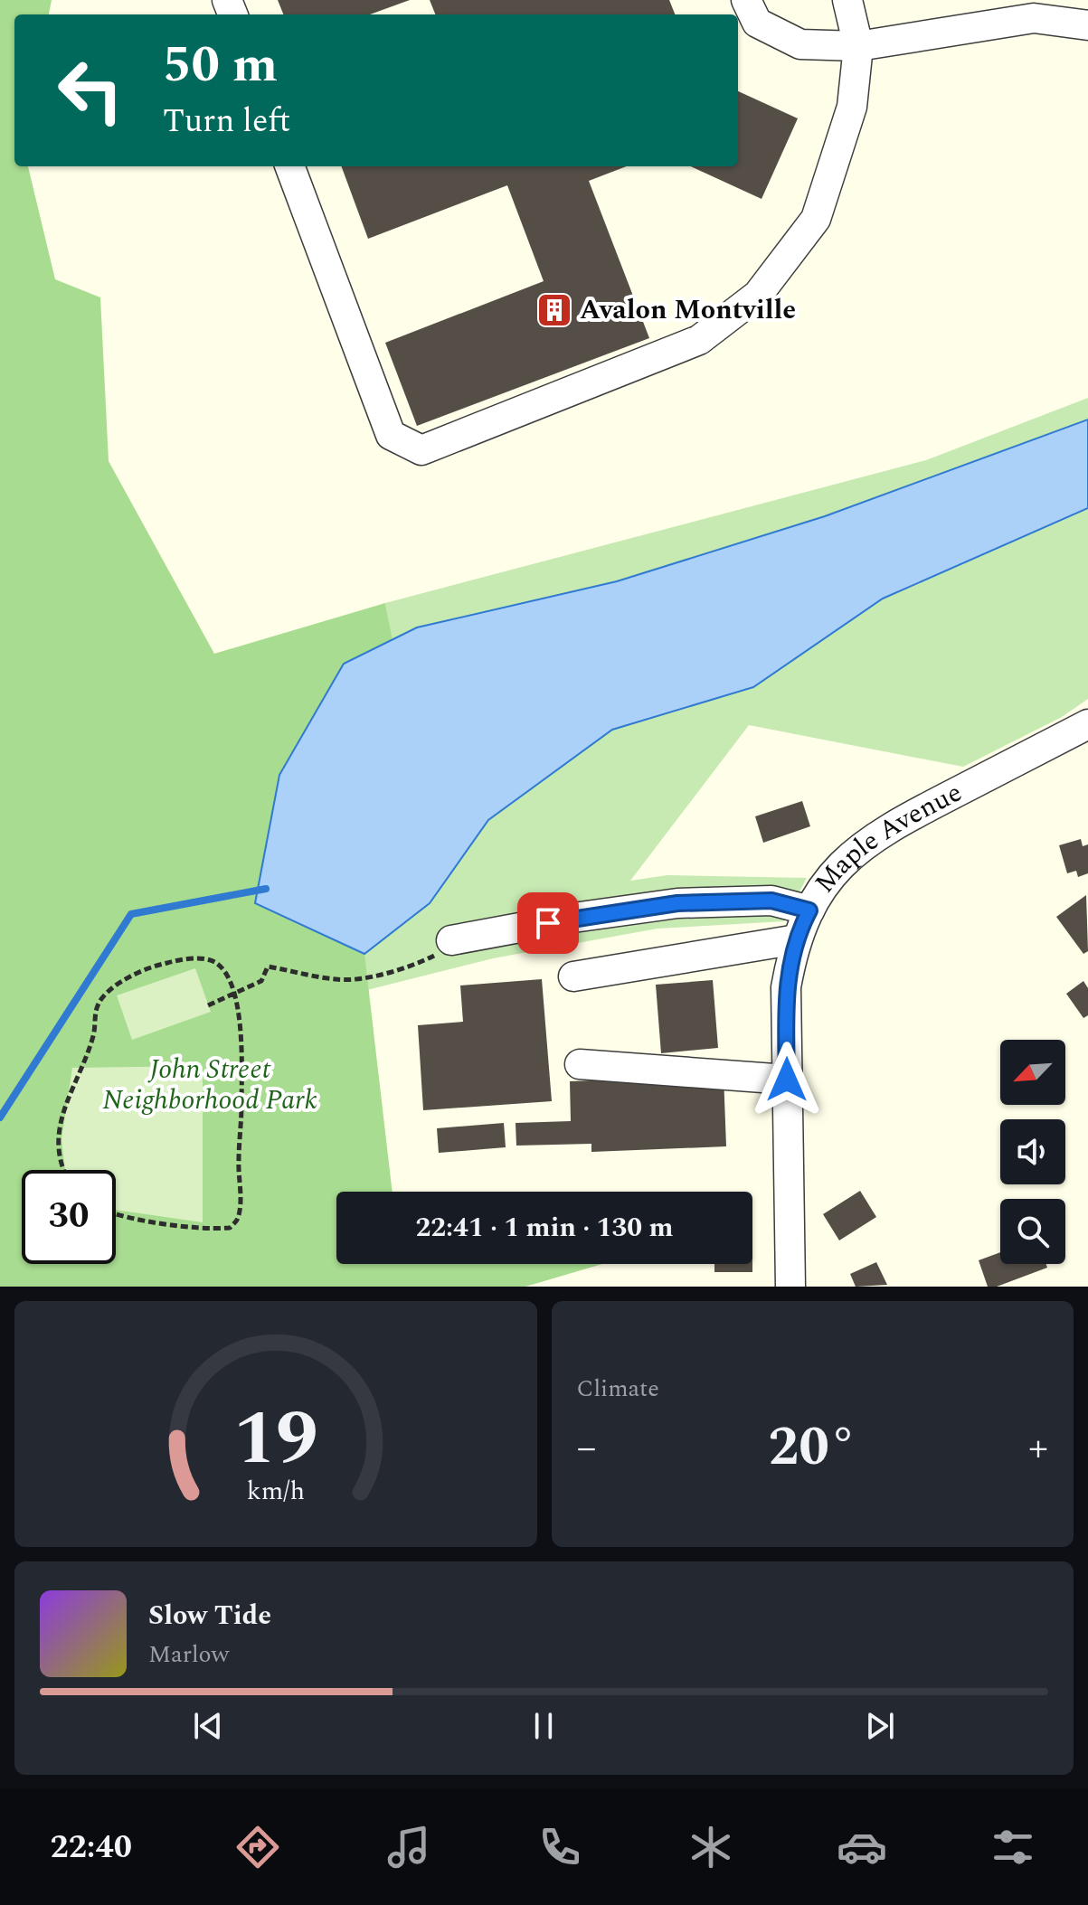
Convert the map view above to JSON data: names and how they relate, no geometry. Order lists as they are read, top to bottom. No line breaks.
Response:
{"streets":{"street":["Maple Avenue"]},"parks":["John Street Neighborhood Park"],"places":{"building":["Avalon Montville"]},"north":"bottom left","page":{"turn":["50 m","Turn left"],"limit":"30","trip":"22:41 · 1 min · 130 m","tile":"Climate","heat":["−","20°","+"],"song":["Slow Tide","Marlow"],"tabs":"22:40","gauge":["19","km/h"]}}
